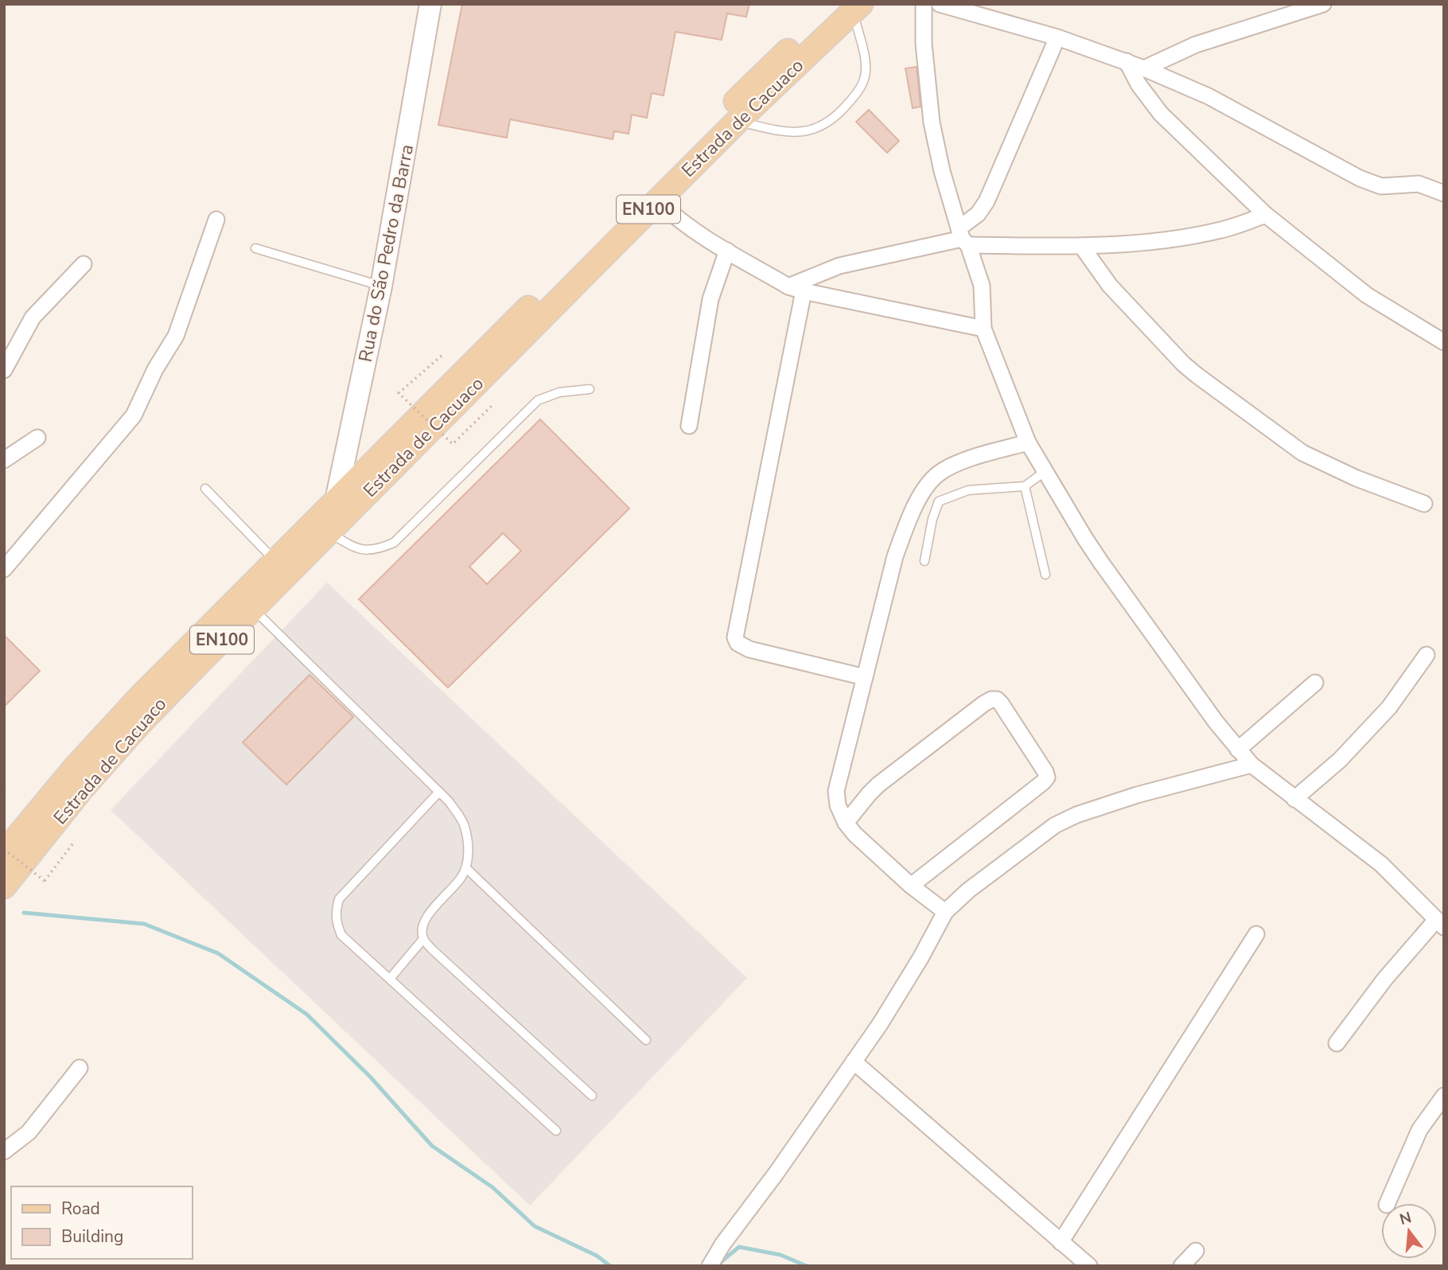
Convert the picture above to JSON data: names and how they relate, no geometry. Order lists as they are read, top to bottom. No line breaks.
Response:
{"streets":{"main road":["Estrada de Cacuaco","EN100"],"street":["Rua do São Pedro da Barra"]},"crossings":[["Estrada de Cacuaco","Rua do São Pedro da Barra"]],"legend":["Road","Building"],"north":"top"}
